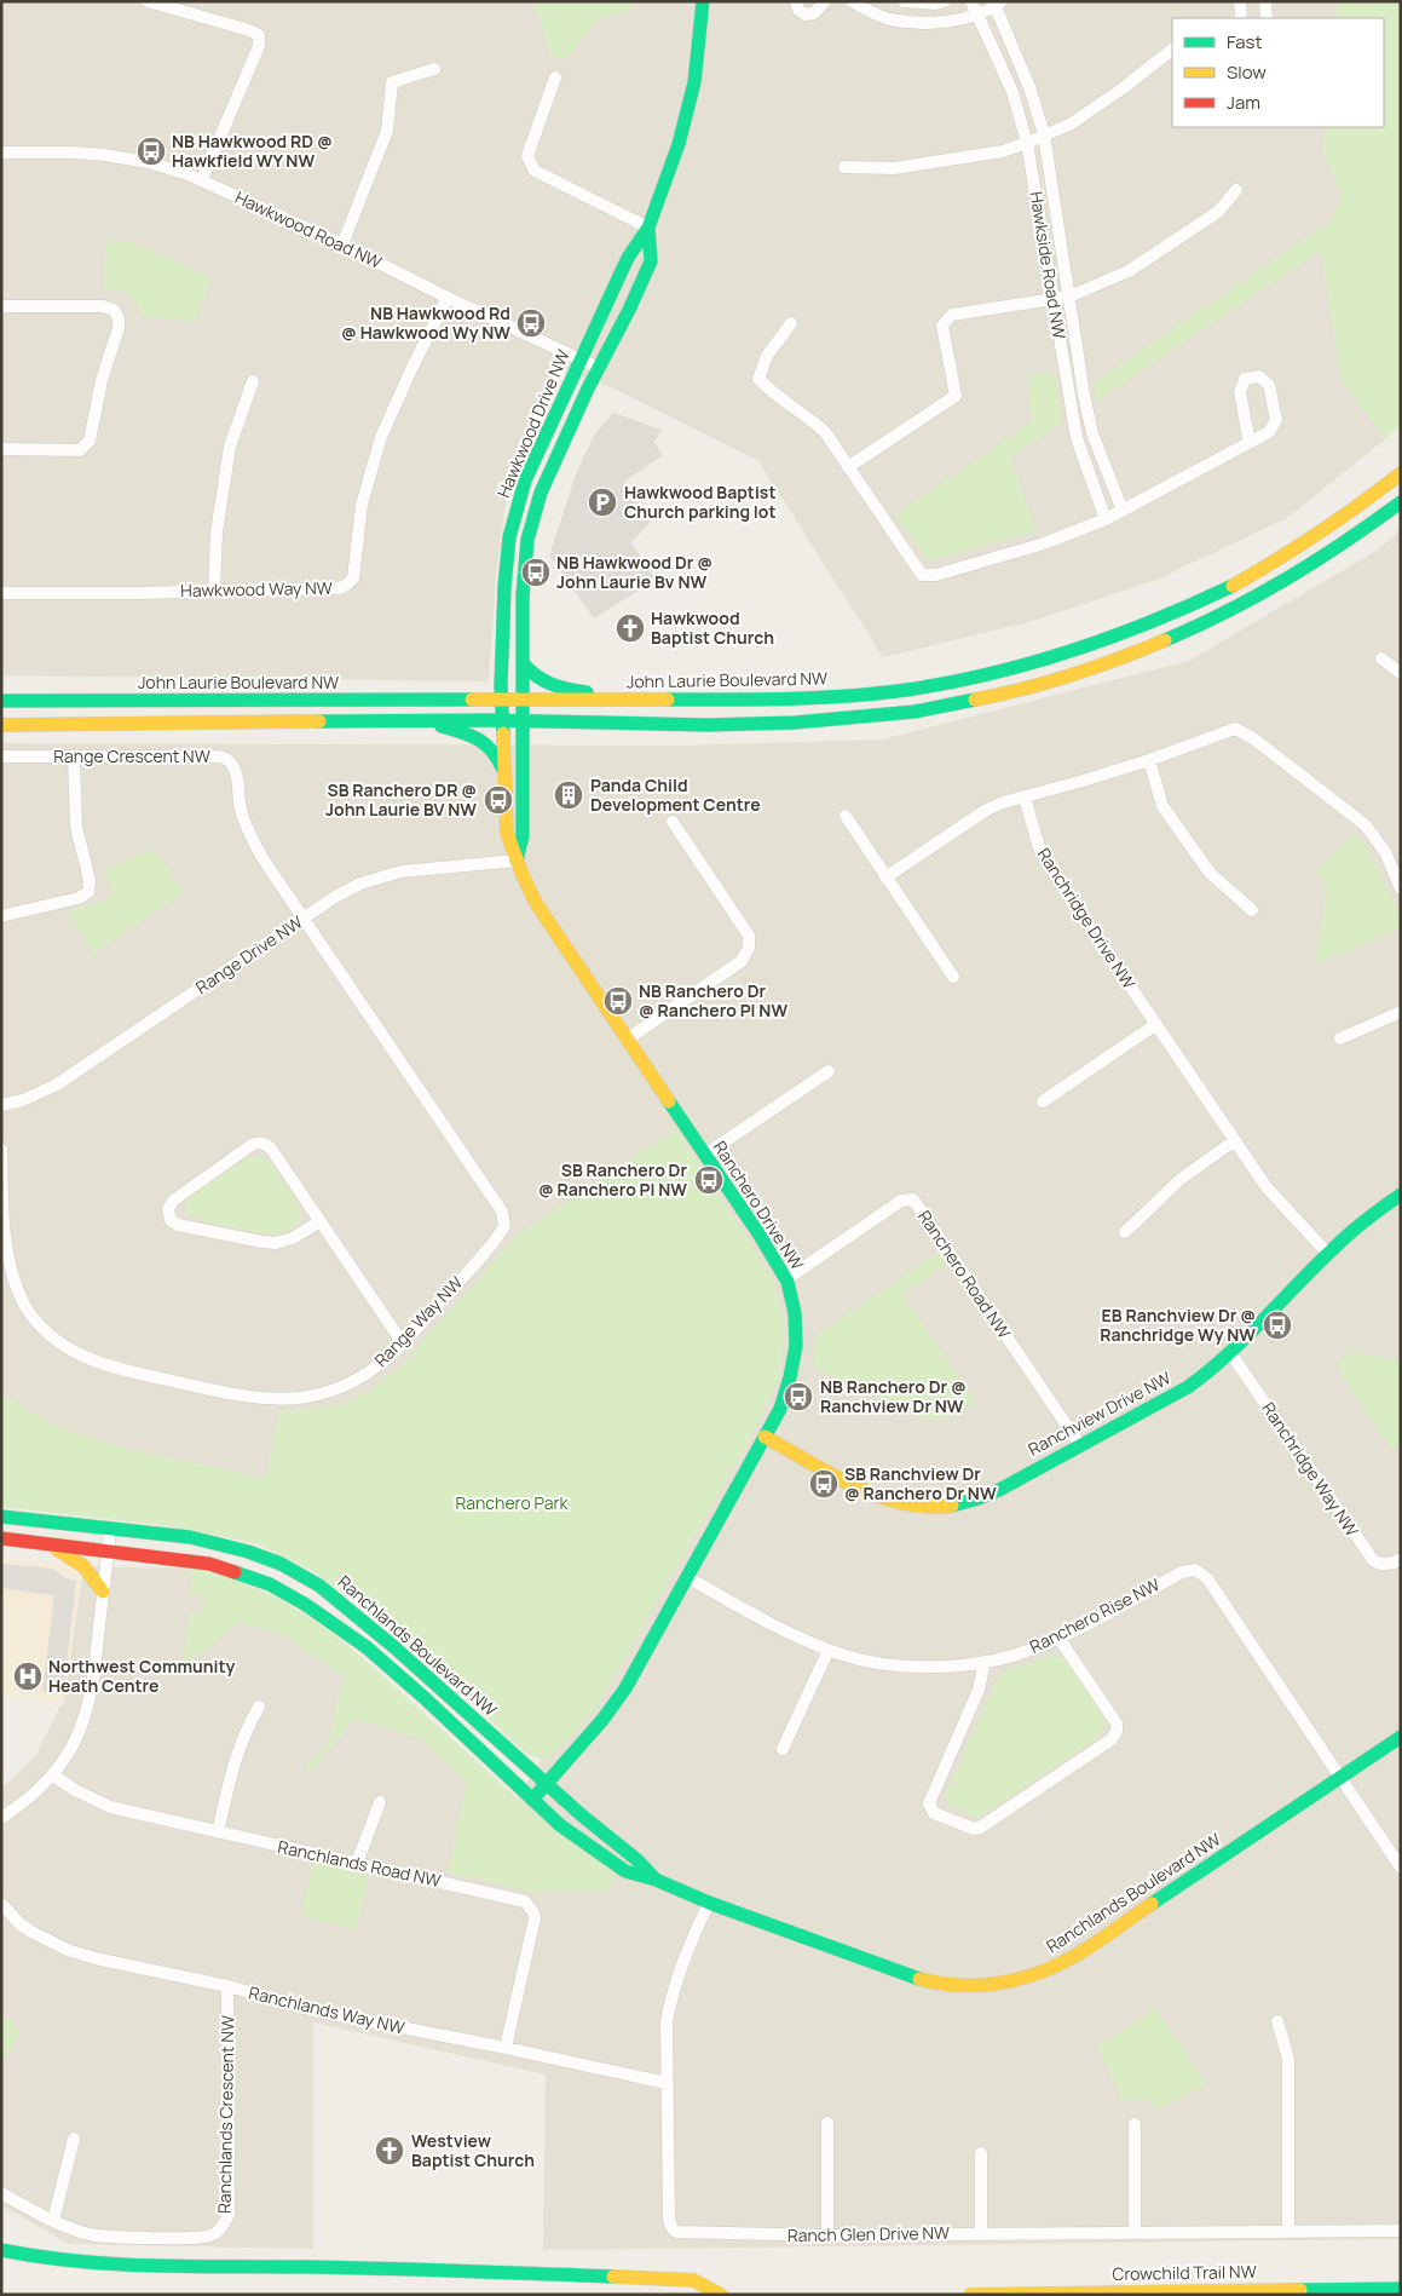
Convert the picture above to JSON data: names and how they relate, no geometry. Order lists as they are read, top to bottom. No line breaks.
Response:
{"streets":{"main road":["Hawkwood Drive NW","John Laurie Boulevard NW","Ranchero Drive NW","Ranchview Drive NW","Ranchlands Boulevard NW","Crowchild Trail NW"],"street":["Hawkwood Road NW","Hawkside Road NW","Hawkwood Way NW","Range Crescent NW","Ranchridge Drive NW","Range Drive NW","Ranchero Road NW","Range Way NW","Ranchridge Way NW","Ranchero Rise NW","Ranchlands Road NW","Ranchlands Way NW","Ranchlands Crescent NW","Ranch Glen Drive NW"]},"crossings":[["Hawkwood Road NW","Hawkwood Drive NW"],["Hawkwood Road NW","Hawkwood Way NW"],["Hawkwood Drive NW","John Laurie Boulevard NW"],["Hawkwood Drive NW","Ranchero Drive NW"],["Range Crescent NW","Range Drive NW"],["Range Crescent NW","Range Way NW"],["Ranchridge Drive NW","Ranchview Drive NW"],["Range Drive NW","Ranchero Drive NW"],["Range Drive NW","Range Way NW"],["Ranchero Drive NW","Ranchero Road NW"],["Ranchero Drive NW","Ranchview Drive NW"],["Ranchero Drive NW","Ranchero Rise NW"],["Ranchero Drive NW","Ranchlands Boulevard NW"],["Ranchero Road NW","Ranchview Drive NW"],["Ranchview Drive NW","Ranchridge Way NW"],["Ranchero Rise NW","Ranchlands Boulevard NW"],["Ranchlands Boulevard NW","Ranch Glen Drive NW"],["Ranchlands Road NW","Ranchlands Way NW"],["Ranchlands Way NW","Ranchlands Crescent NW"],["Ranchlands Way NW","Ranch Glen Drive NW"]],"parks":["Ranchero Park"],"places":{"bus stop":["NB Hawkwood RD @ Hawkfield WY NW","NB Hawkwood Rd @ Hawkwood Wy NW","NB Hawkwood Dr @ John Laurie Bv NW","SB Ranchero DR @ John Laurie BV NW","NB Ranchero Dr @ Ranchero Pl NW","SB Ranchero Dr @ Ranchero Pl NW","EB Ranchview Dr @ Ranchridge Wy NW","NB Ranchero Dr @ Ranchview Dr NW","SB Ranchview Dr @ Ranchero Dr NW"],"parking":["Hawkwood Baptist Church parking lot"],"church":["Hawkwood Baptist Church","Westview Baptist Church"],"building":["Panda Child Development Centre"],"hospital":["Northwest Community Heath Centre"]},"legend":["Fast","Slow","Jam"]}
